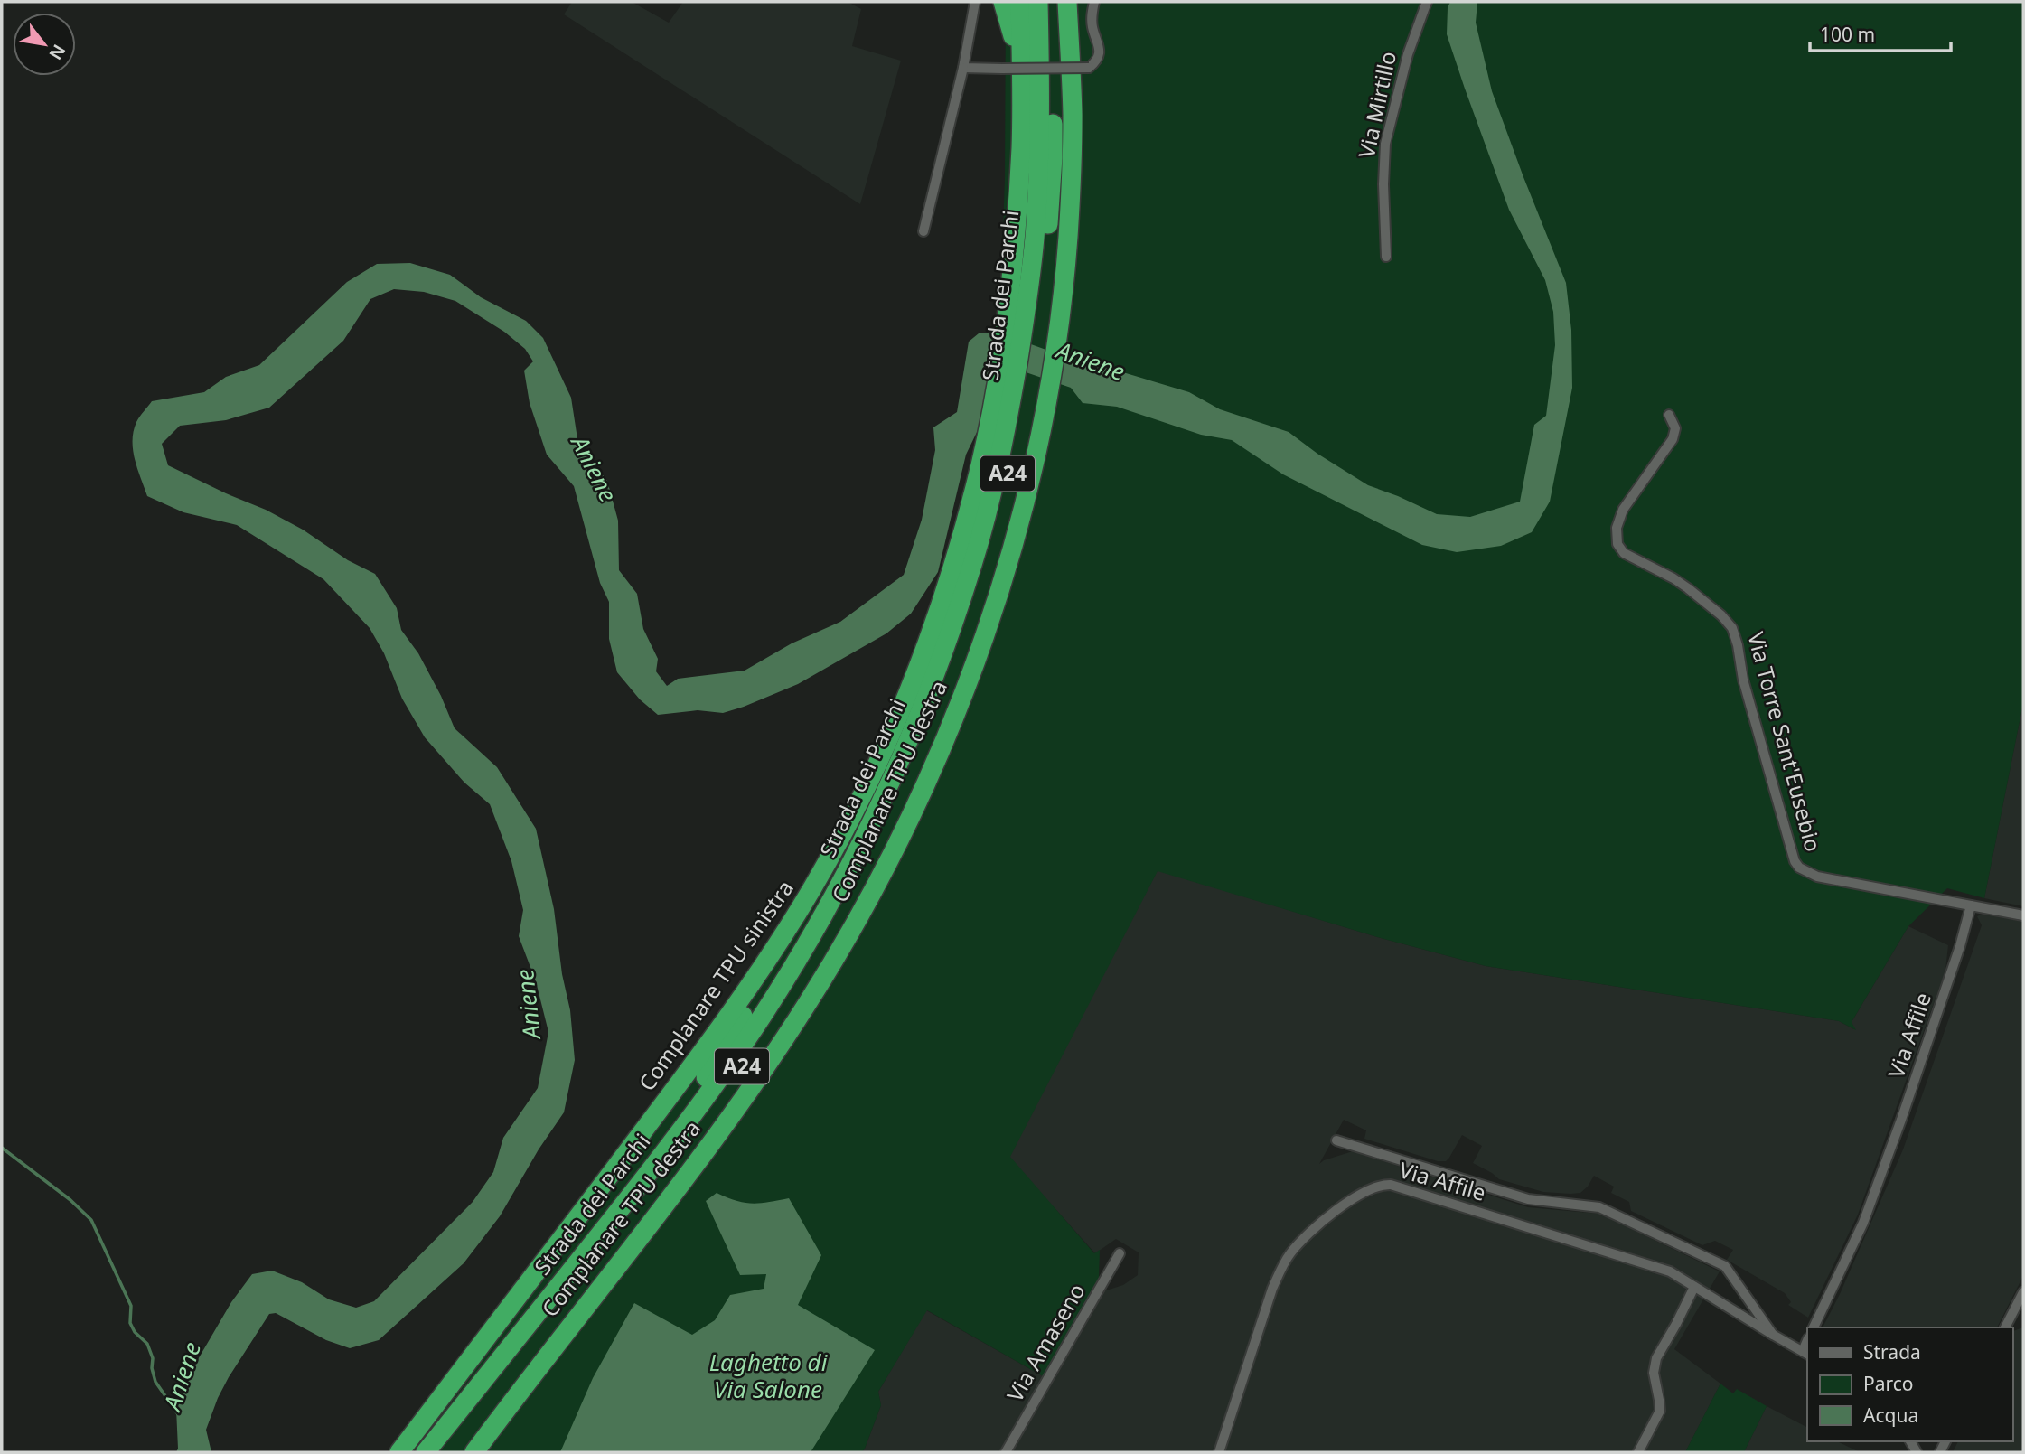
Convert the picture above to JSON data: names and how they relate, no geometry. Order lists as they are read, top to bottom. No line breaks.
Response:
{"streets":{"highway":["Strada dei Parchi","A24","Complanare TPU destra","Complanare TPU sinistra"],"street":["Via Mirtillo","Via Torre Sant'Eusebio","Via Affile","Via Amaseno"]},"crossings":[["Strada dei Parchi","Complanare TPU sinistra"],["Via Torre Sant'Eusebio","Via Affile"]],"water":["Aniene","Laghetto di Via Salone"],"legend":["Strada","Parco","Acqua"],"scale_bar":"100 m","north":"bottom right"}
